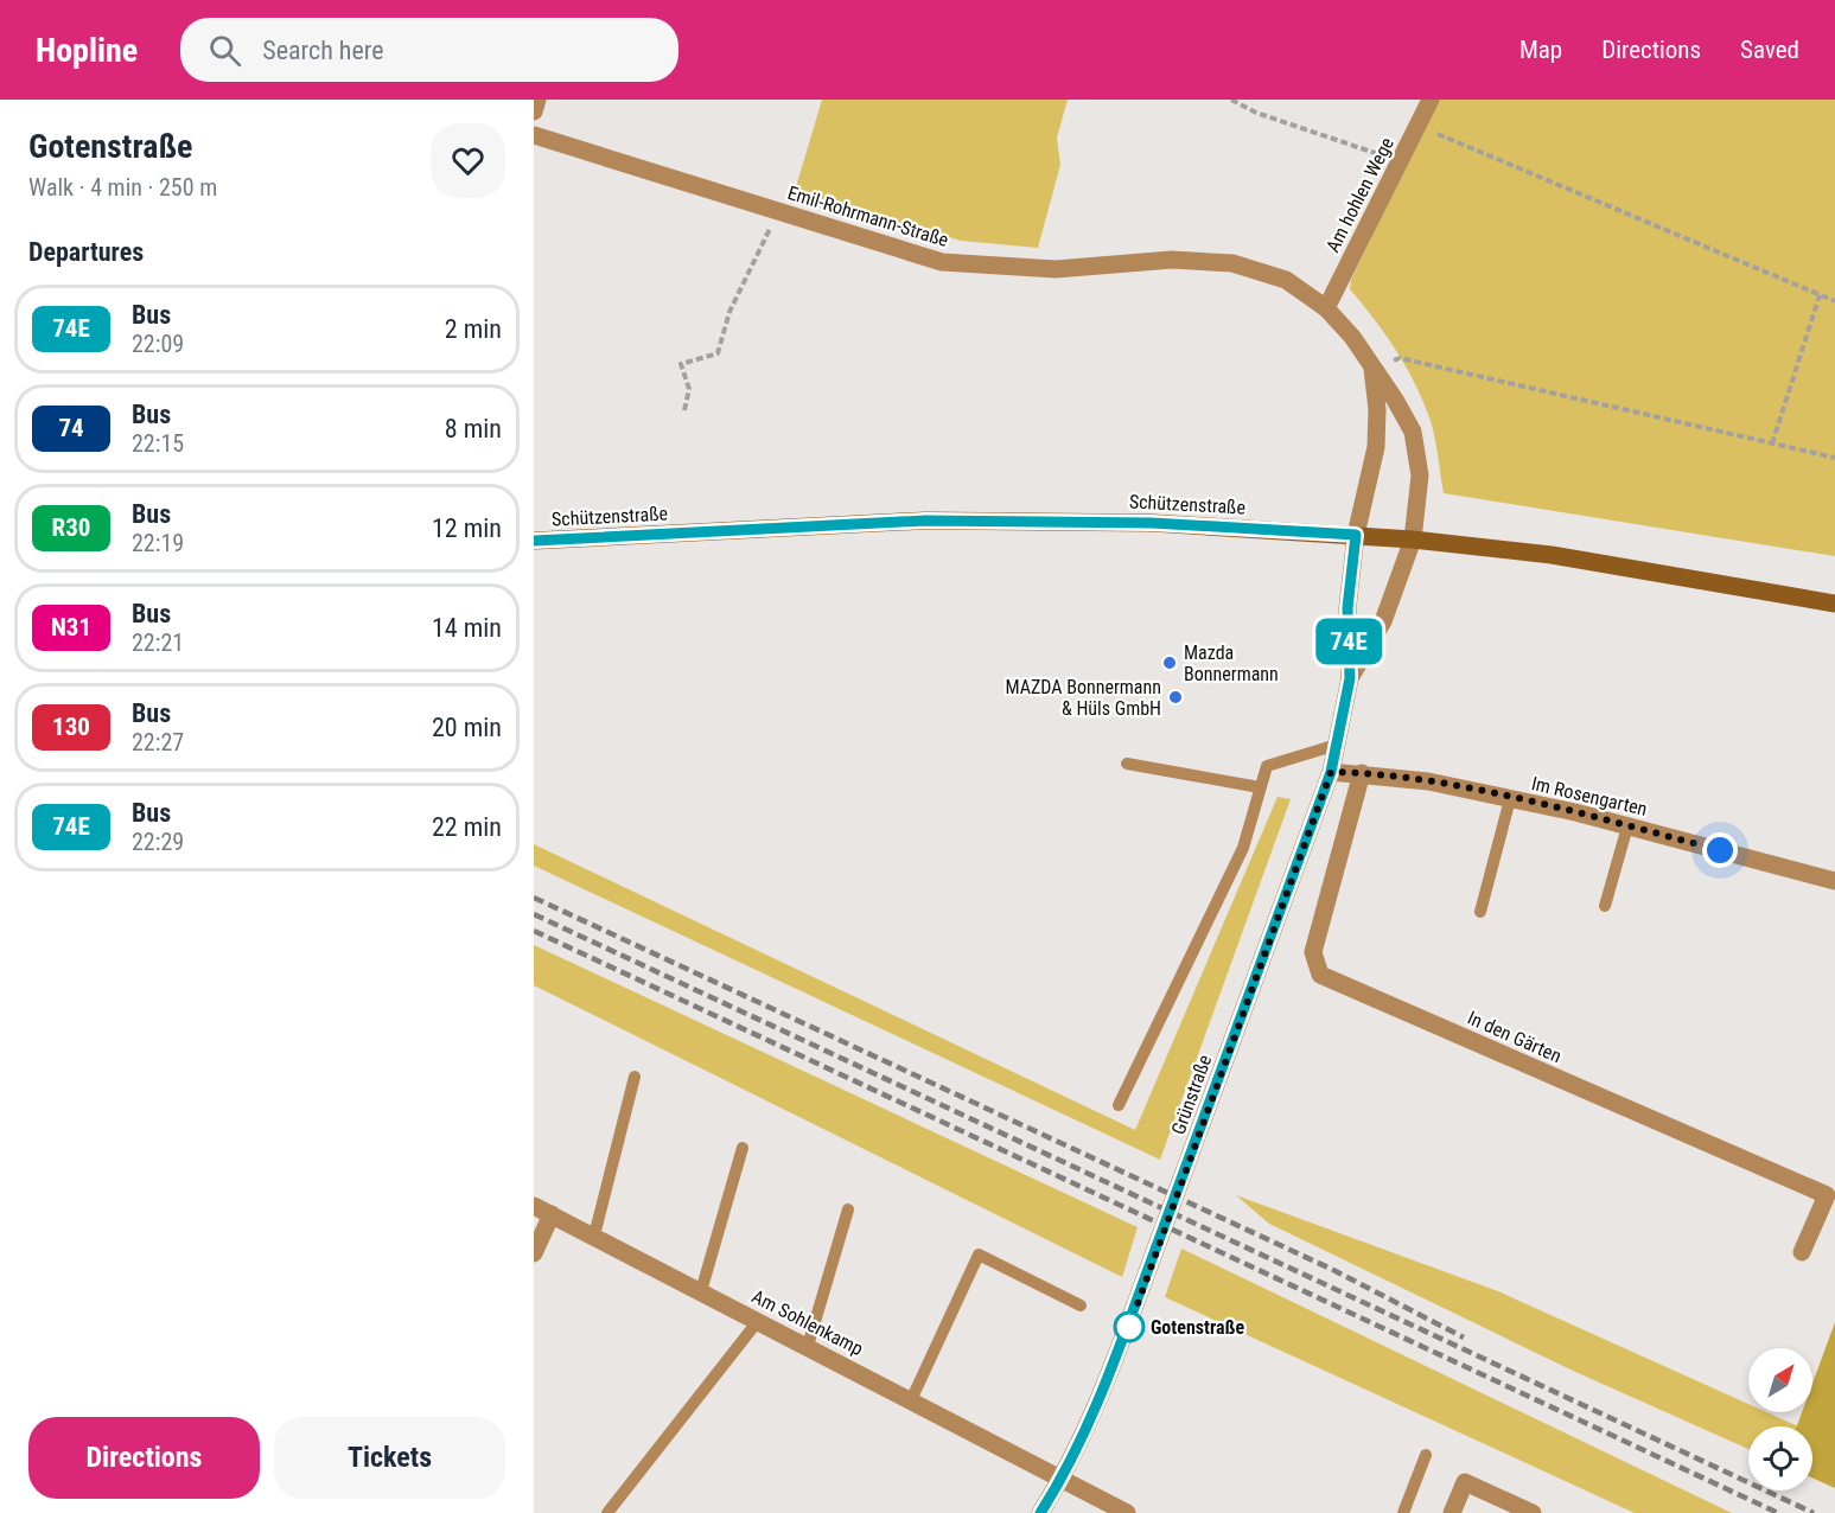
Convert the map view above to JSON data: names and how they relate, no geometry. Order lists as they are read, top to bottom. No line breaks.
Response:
{"streets":{"main road":["Schützenstraße"],"street":["Am hohlen Wege","Emil-Rohrmann-Straße","Im Rosengarten","In den Gärten","Grünstraße","Am Sohlenkamp"]},"crossings":[["Am hohlen Wege","Emil-Rohrmann-Straße"],["Emil-Rohrmann-Straße","Schützenstraße"],["Emil-Rohrmann-Straße","Grünstraße"],["Schützenstraße","Grünstraße"],["Im Rosengarten","In den Gärten"],["Im Rosengarten","Grünstraße"],["Grünstraße","Am Sohlenkamp"]],"places":["Mazda Bonnermann","MAZDA Bonnermann & Hüls GmbH","Gotenstraße"],"lines":["bus line 74E"],"north":"top right","page":{"header":"Hopline","search":"Search here","nav":["Map","Directions","Saved"],"heading":[["Gotenstraße","Walk · 4 min · 250 m"],"Departures"],"on_map":"74E","list":[{"mark":"74E","name":"Bus","note":"22:09","value":"2 min"},{"mark":"74","name":"Bus","note":"22:15","value":"8 min"},{"mark":"R30","name":"Bus","note":"22:19","value":"12 min"},{"mark":"N31","name":"Bus","note":"22:21","value":"14 min"},{"mark":"130","name":"Bus","note":"22:27","value":"20 min"},{"mark":"74E","name":"Bus","note":"22:29","value":"22 min"}],"buttons":["Directions","Tickets"]}}
